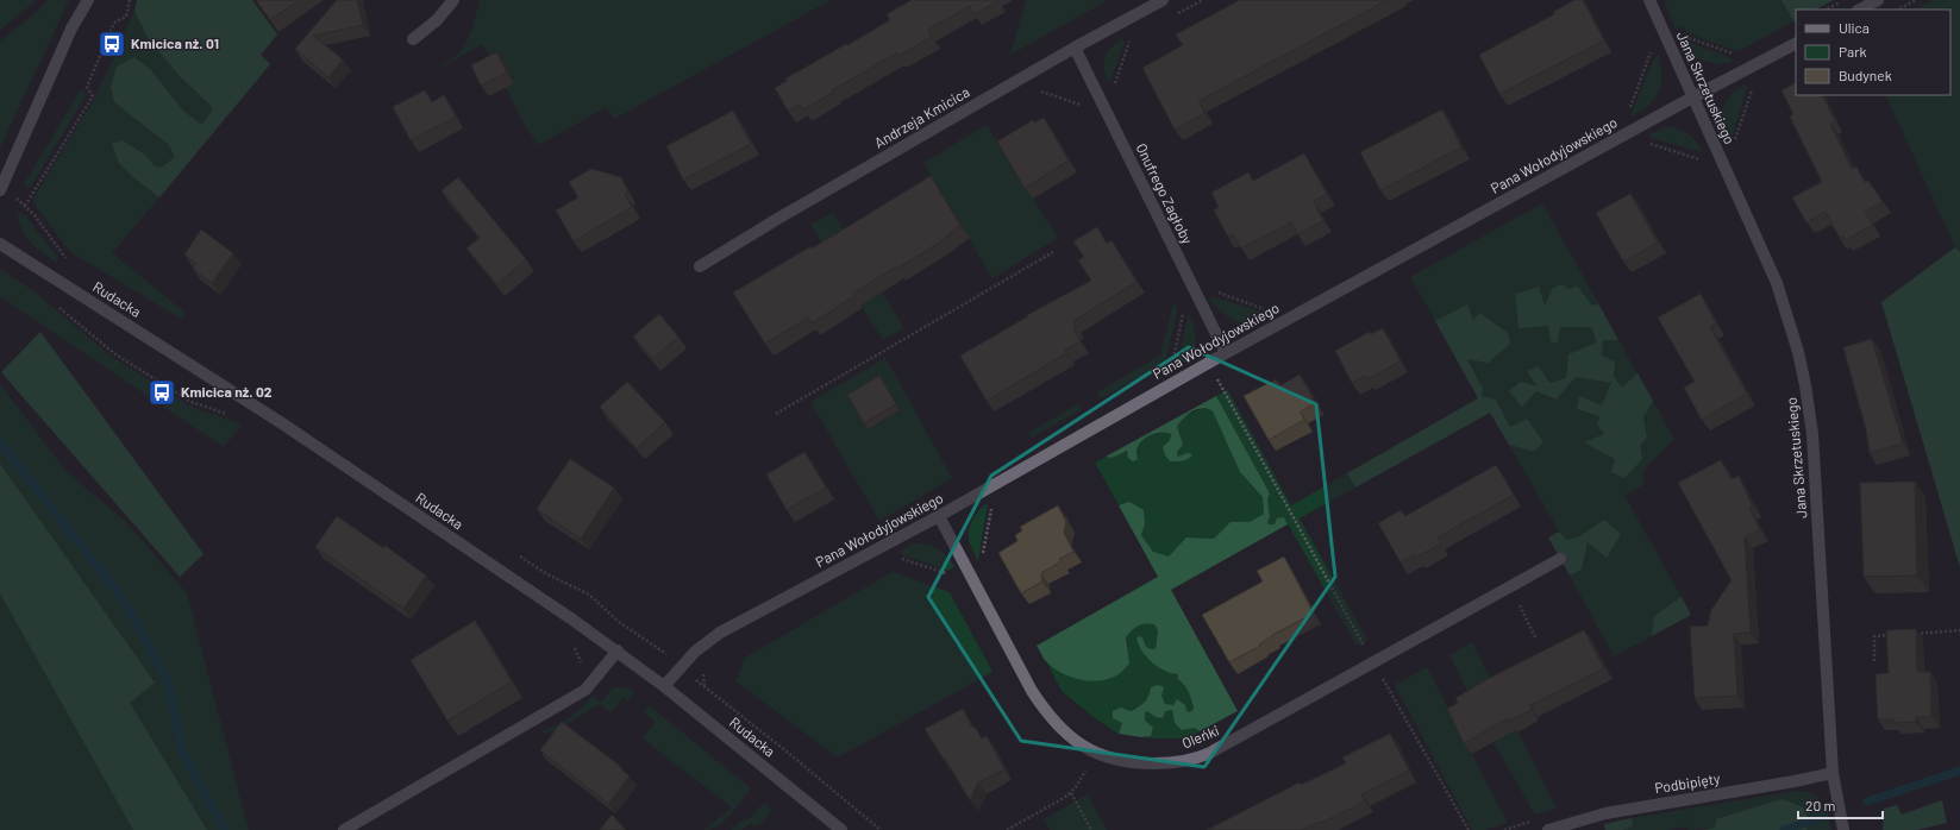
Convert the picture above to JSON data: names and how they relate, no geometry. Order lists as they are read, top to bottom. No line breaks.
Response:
{"streets":{"street":["Jana Skrzetuskiego","Andrzeja Kmicica","Pana Wołodyjowskiego","Onufrego Zagłoby","Rudacka","Oleńki","Podbipięty"]},"crossings":[["Jana Skrzetuskiego","Pana Wołodyjowskiego"],["Jana Skrzetuskiego","Podbipięty"],["Andrzeja Kmicica","Onufrego Zagłoby"],["Pana Wołodyjowskiego","Onufrego Zagłoby"],["Pana Wołodyjowskiego","Rudacka"],["Pana Wołodyjowskiego","Oleńki"]],"places":{"bus stop":["Kmicica nż. 01","Kmicica nż. 02"]},"legend":["Ulica","Park","Budynek"],"scale_bar":"20 m"}
